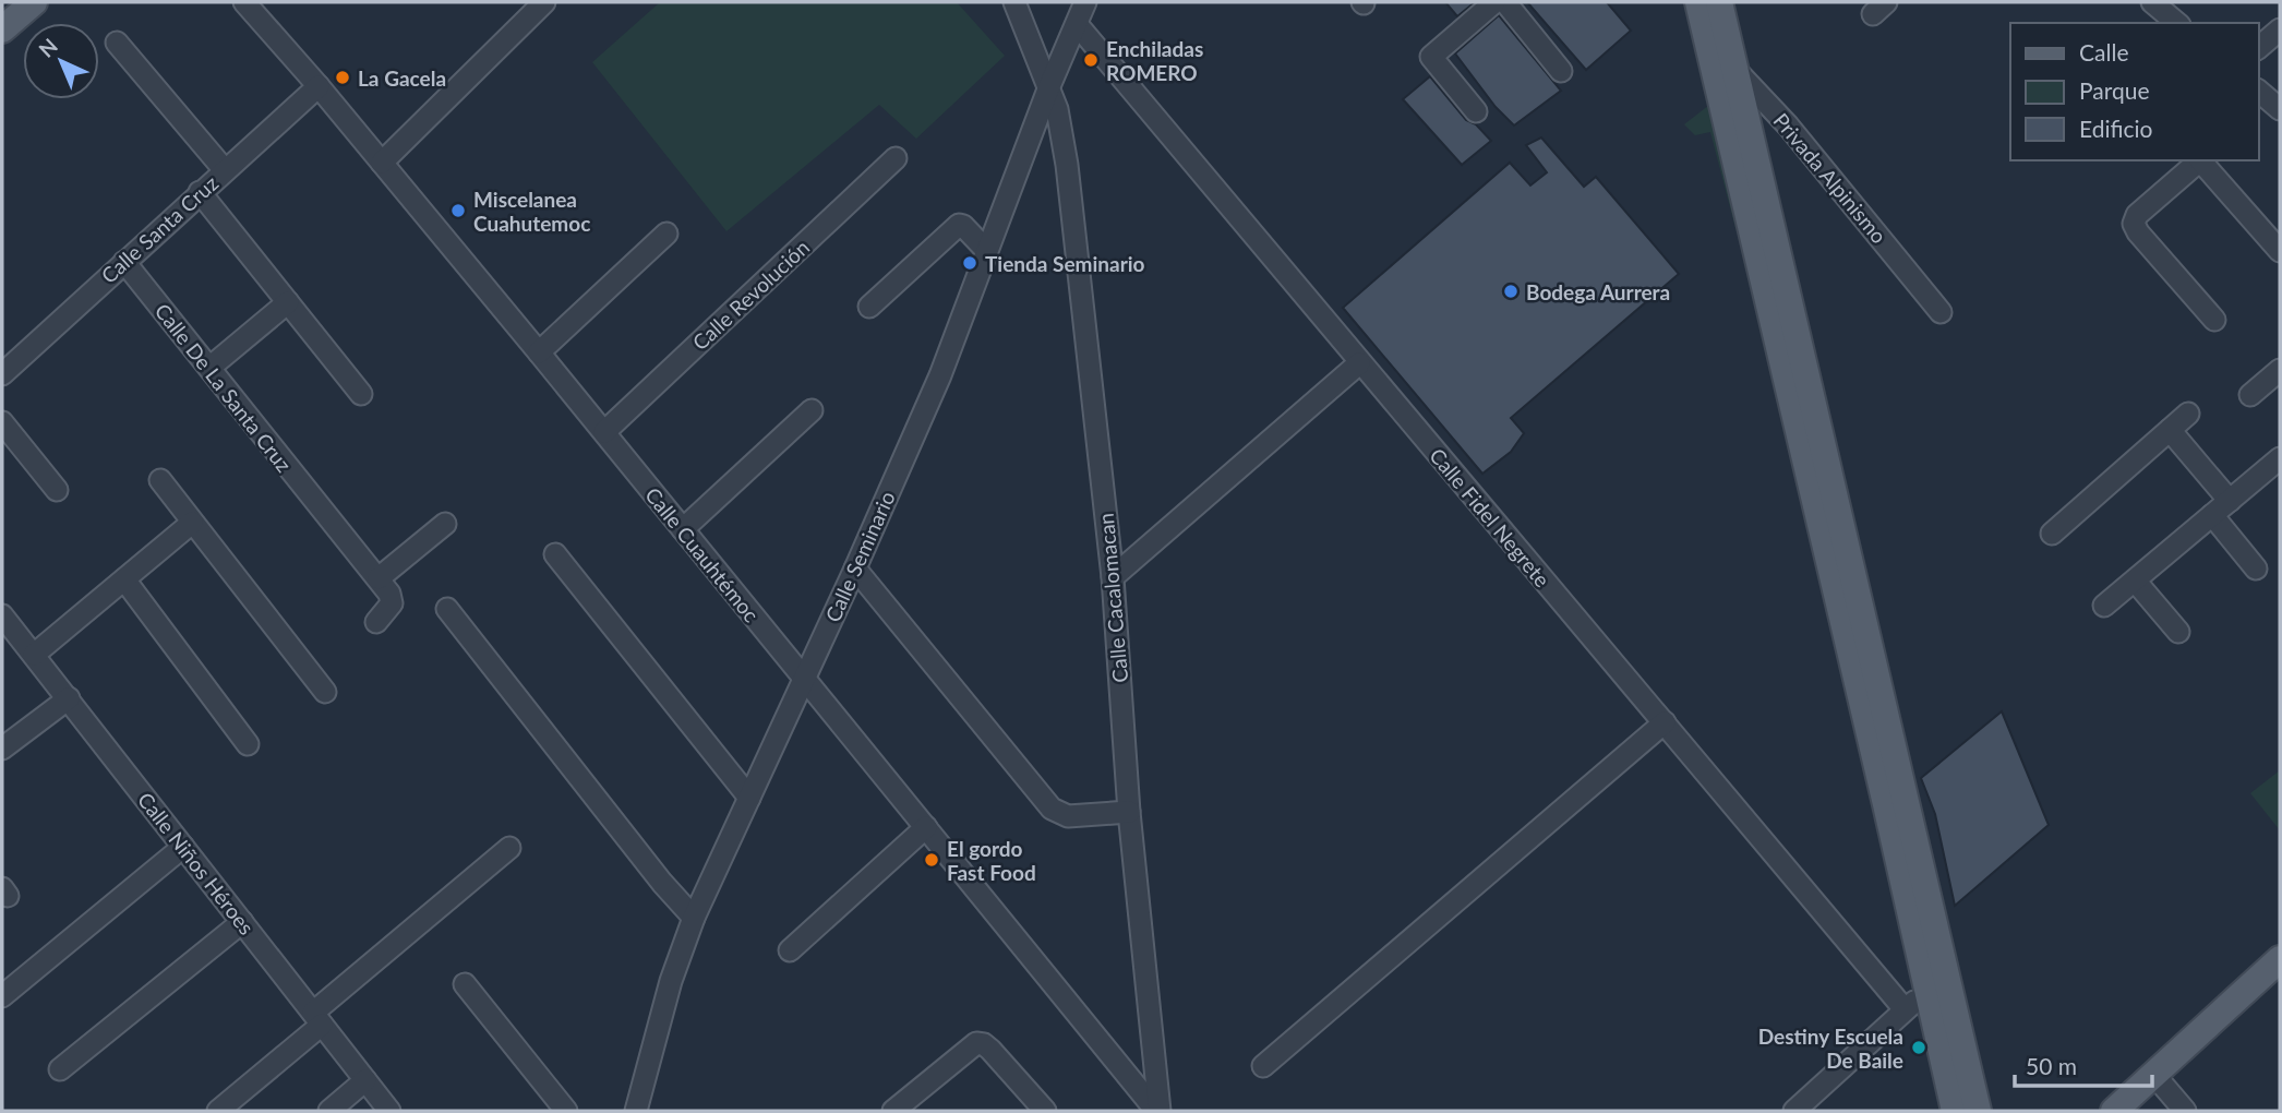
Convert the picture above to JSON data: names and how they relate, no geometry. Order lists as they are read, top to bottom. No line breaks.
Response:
{"streets":{"street":["Privada Alpinismo","Calle Santa Cruz","Calle Revolución","Calle De La Santa Cruz","Calle Fidel Negrete","Calle Cuauhtémoc","Calle Seminario","Calle Cacalomacan","Calle Niños Héroes"]},"crossings":[["Calle Santa Cruz","Calle De La Santa Cruz"],["Calle Santa Cruz","Calle Cuauhtémoc"],["Calle Revolución","Calle Cuauhtémoc"],["Calle Fidel Negrete","Calle Seminario"],["Calle Cuauhtémoc","Calle Seminario"],["Calle Cuauhtémoc","Calle Cacalomacan"],["Calle Seminario","Calle Cacalomacan"]],"places":["Enchiladas ROMERO","La Gacela","Miscelanea Cuahutemoc","Tienda Seminario","Bodega Aurrera","El gordo Fast Food","Destiny Escuela De Baile"],"legend":["Calle","Parque","Edificio"],"scale_bar":"50 m","north":"top left"}
